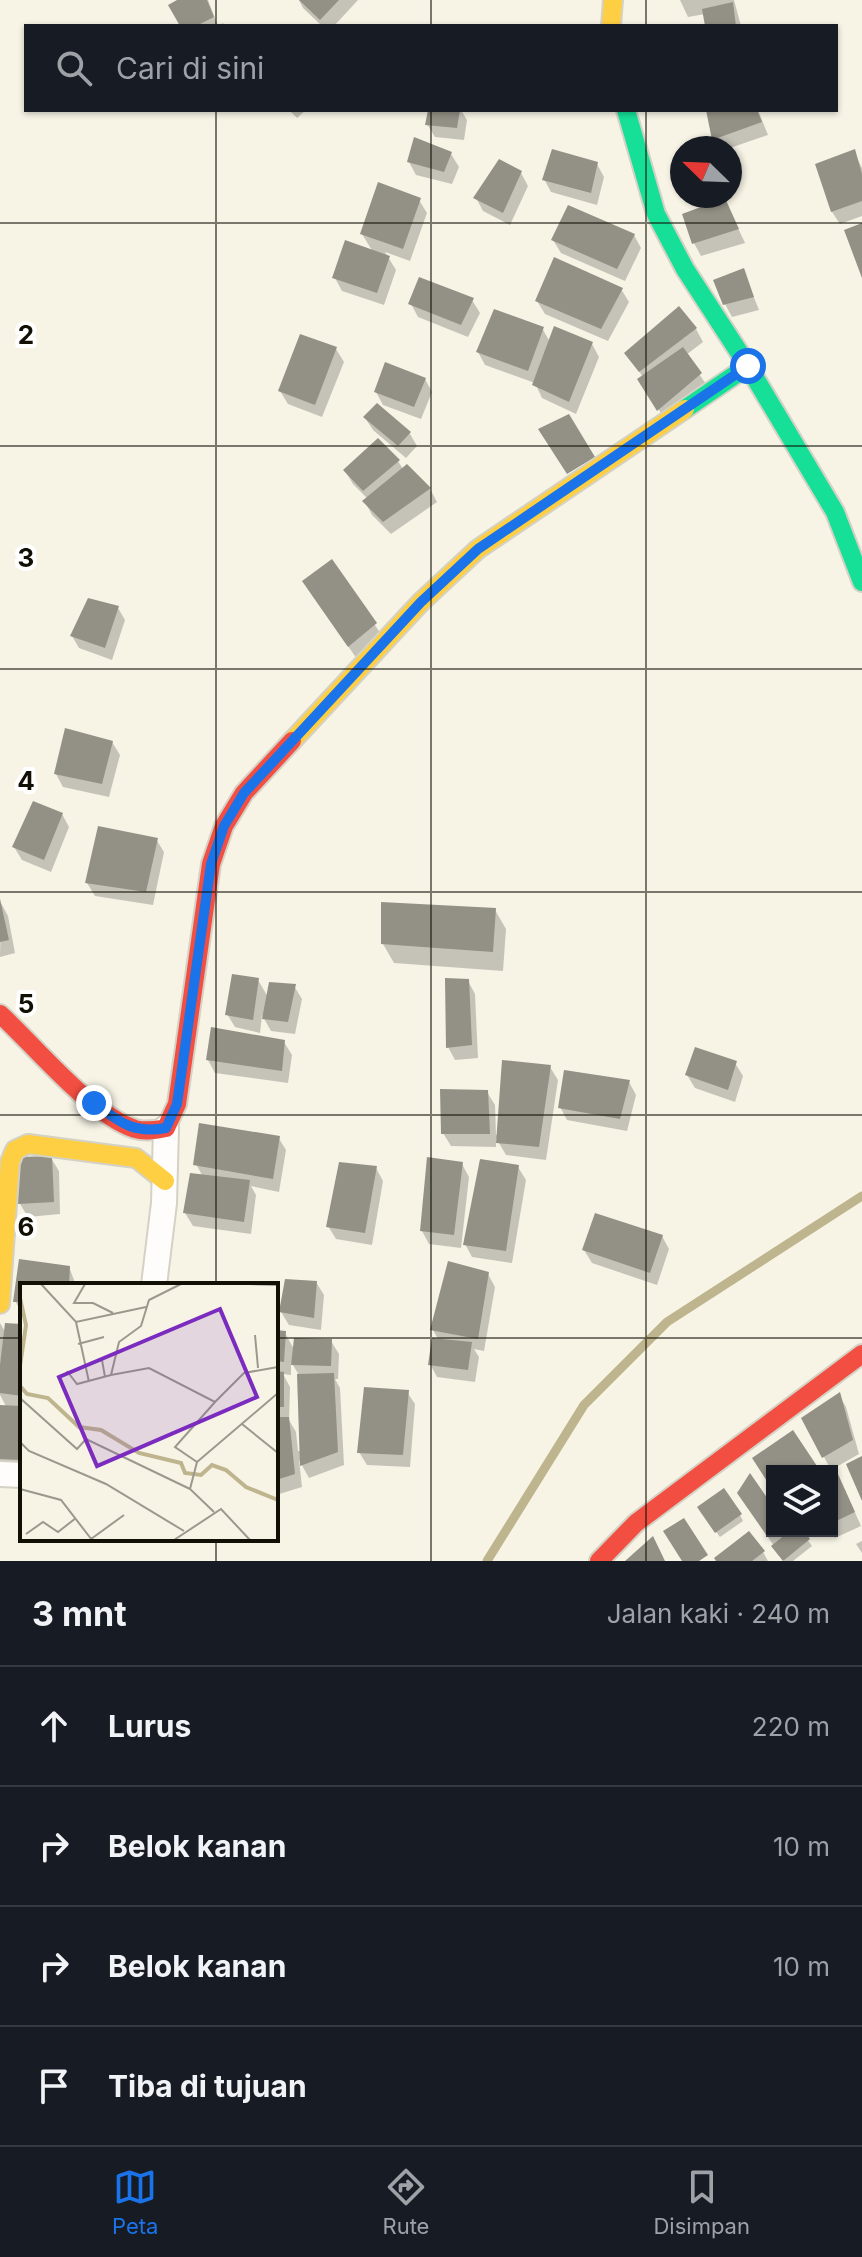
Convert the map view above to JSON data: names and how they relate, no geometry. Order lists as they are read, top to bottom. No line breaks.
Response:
{"north":"top left","page":{"search":"Cari di sini","heading":["3 mnt","Jalan kaki · 240 m"],"list":[["Lurus","220 m"],["Belok kanan","10 m"],["Belok kanan","10 m"],"Tiba di tujuan"],"nav":["Peta","Rute","Disimpan"]},"grid":{"rows":["2","3","4","5","6"]}}
